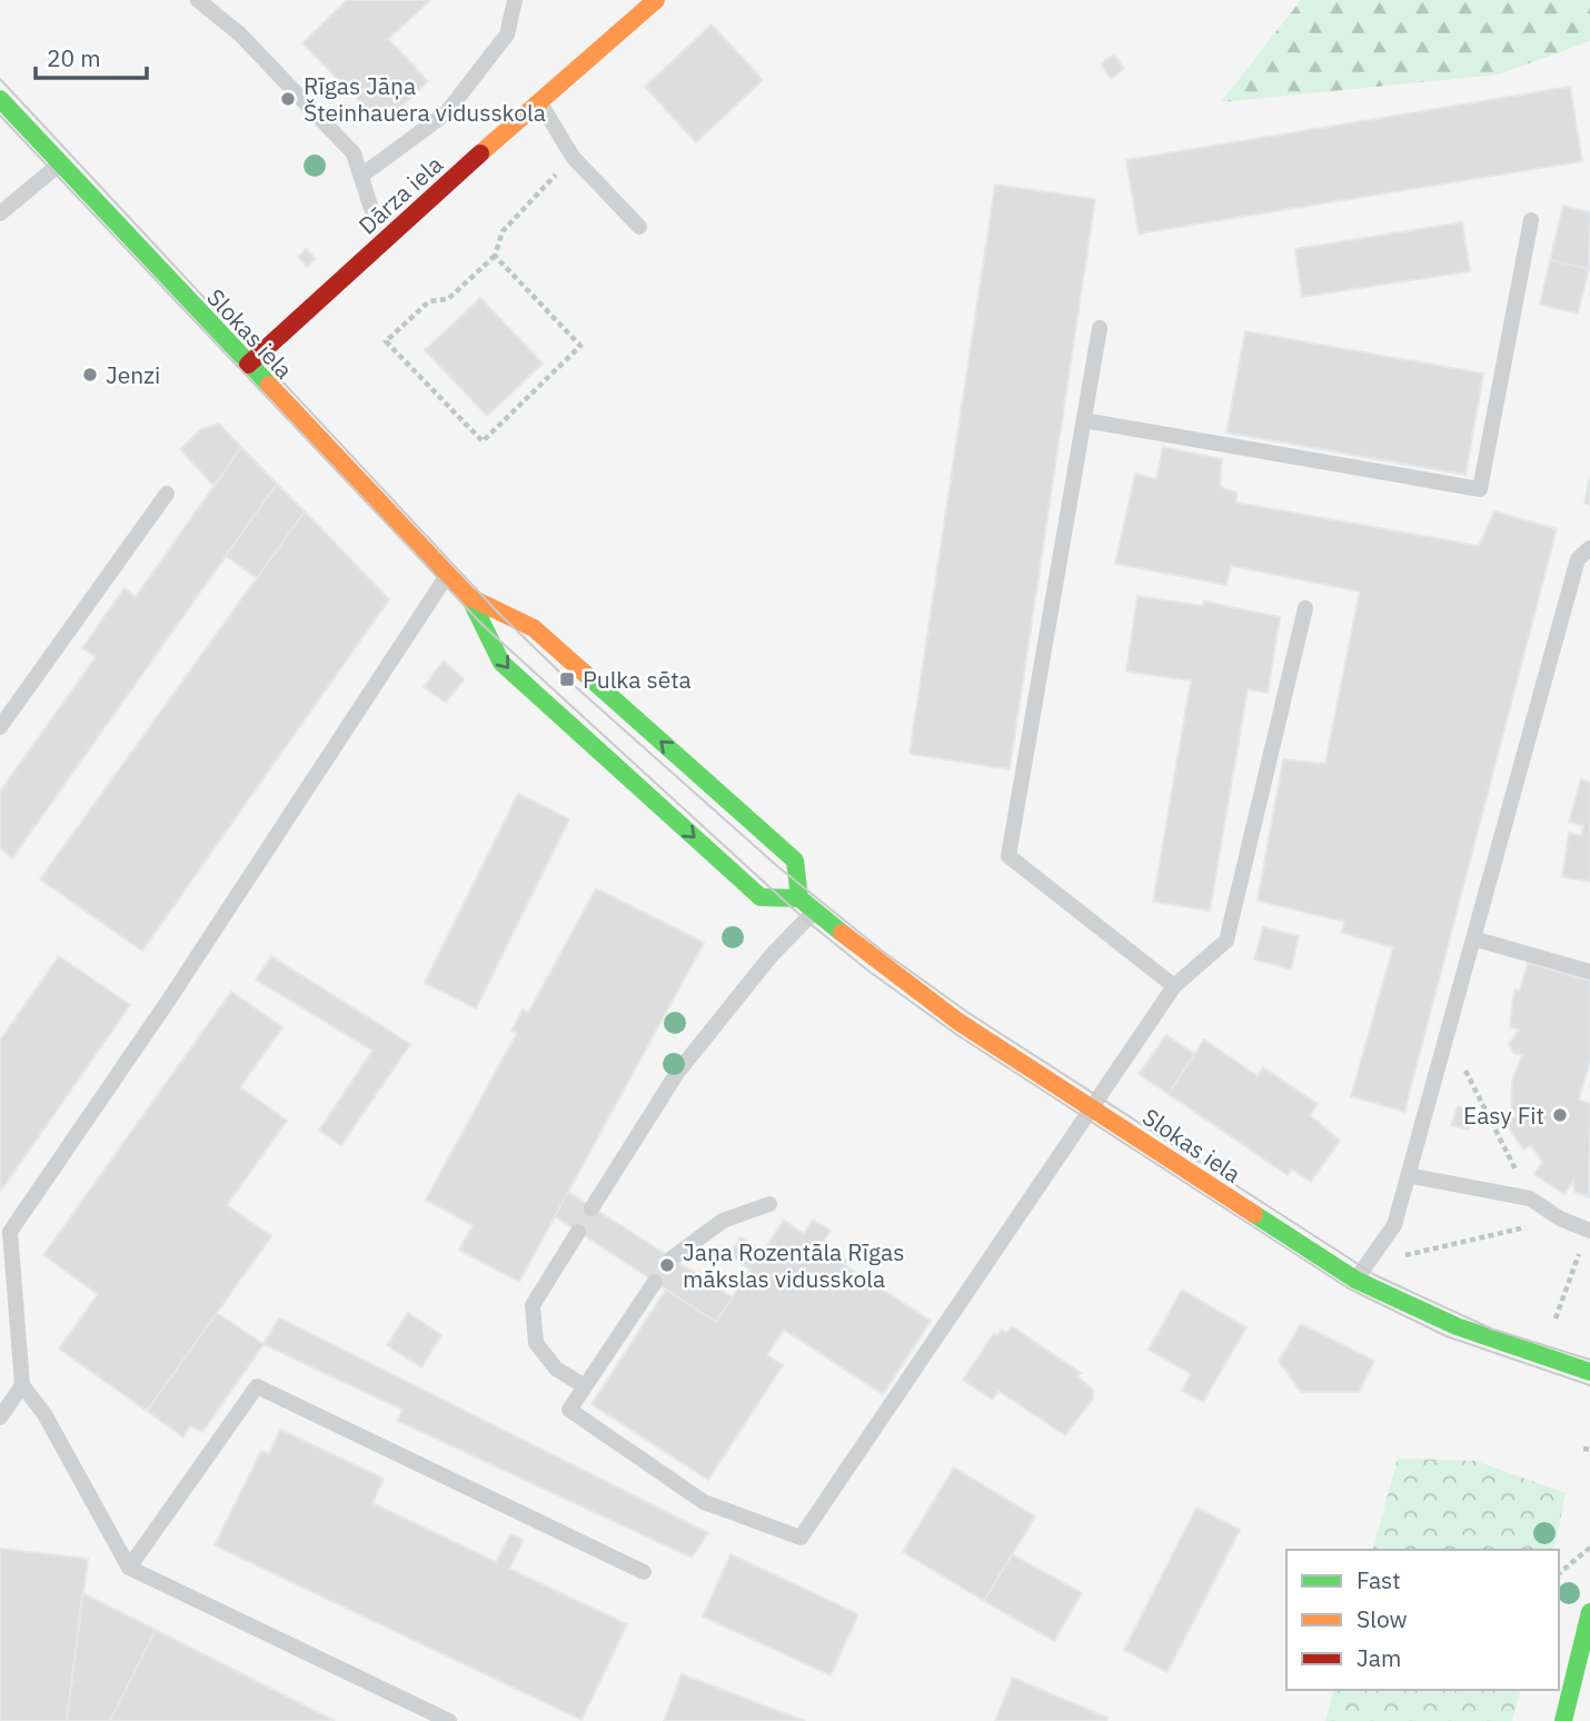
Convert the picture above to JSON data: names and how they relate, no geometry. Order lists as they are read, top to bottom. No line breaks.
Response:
{"streets":{"street":["Dārza iela","Slokas iela"]},"crossings":[["Dārza iela","Slokas iela"]],"places":{"other":["Rīgas Jāņa Šteinhauera vidusskola","Jenzi","Easy Fit","Jaņa Rozentāla Rīgas mākslas vidusskola"],"transit":["Pulka sēta"]},"legend":["Fast","Slow","Jam"],"scale_bar":"20 m"}
